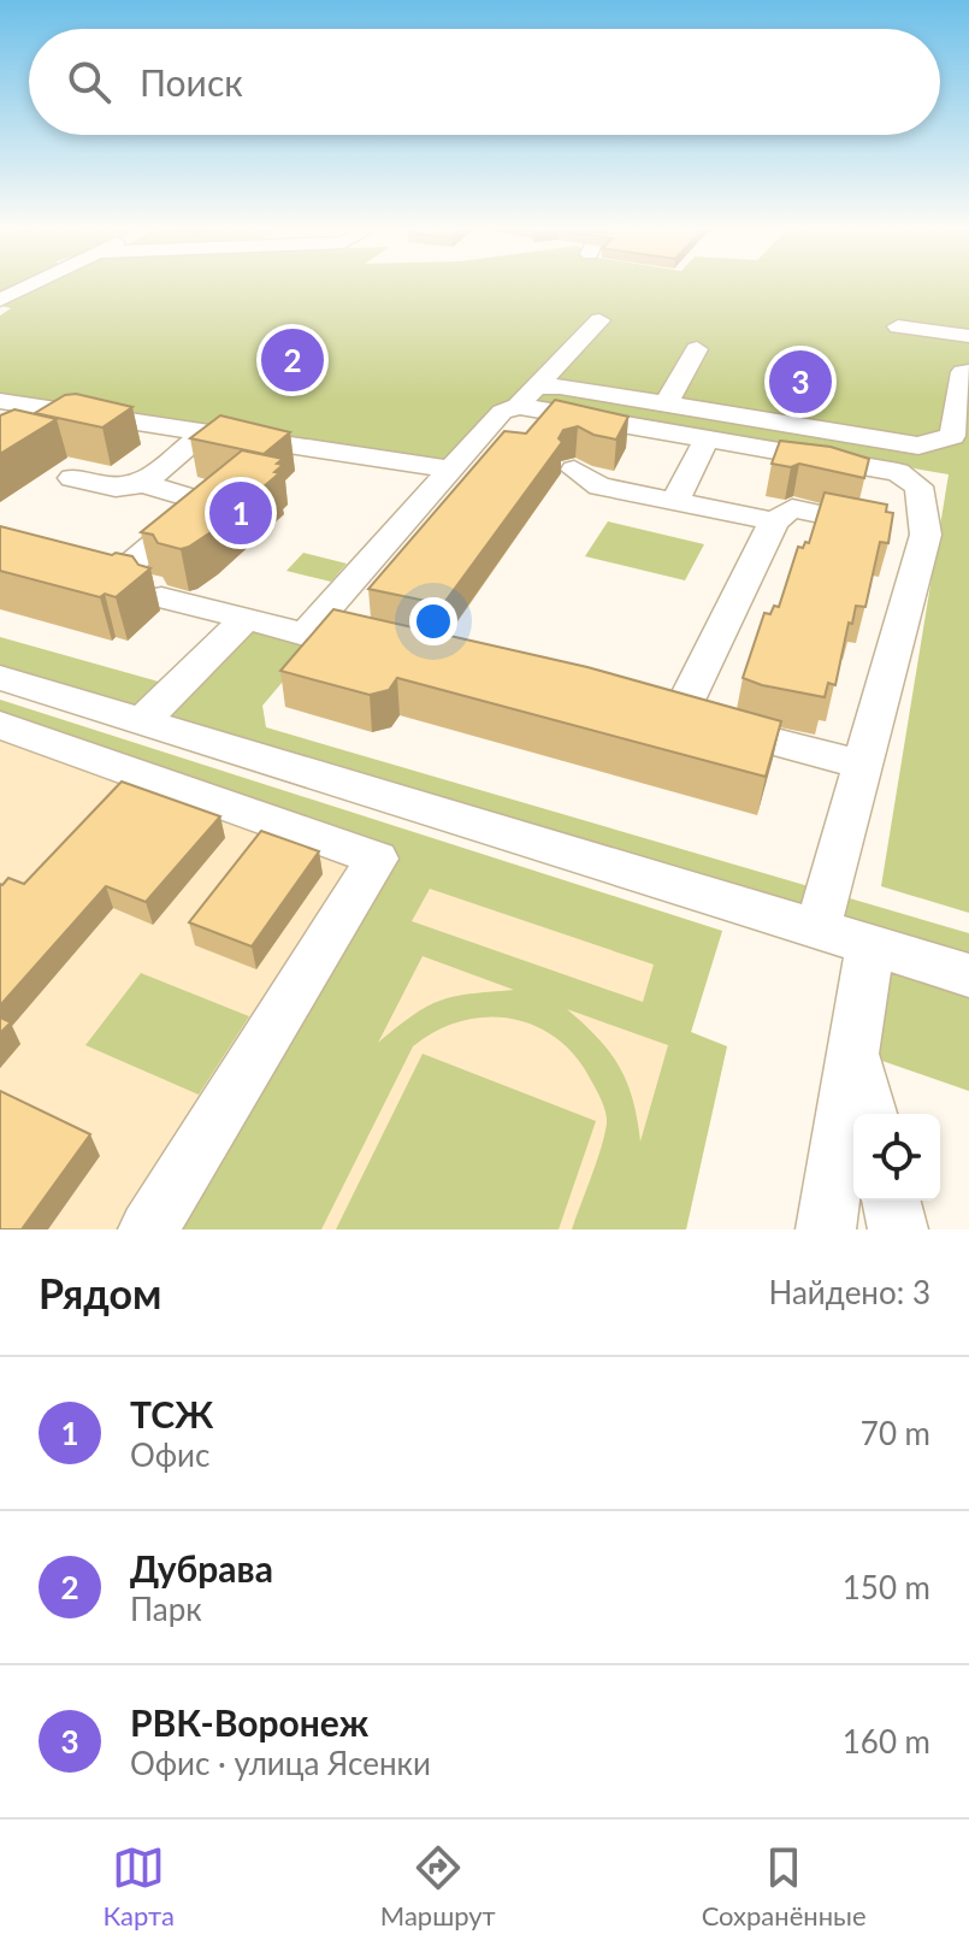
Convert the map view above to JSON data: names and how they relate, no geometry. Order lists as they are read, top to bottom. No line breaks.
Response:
{"page":{"search":"Поиск","pins":["2","3","1"],"heading":["Рядом","Найдено: 3"],"list":[{"mark":"1","name":"ТСЖ","note":"Офис","value":"70 m"},{"mark":"2","name":"Дубрава","note":"Парк","value":"150 m"},{"mark":"3","name":"РВК-Воронеж","note":"Офис · улица Ясенки","value":"160 m"}],"nav":["Карта","Маршрут","Сохранённые"]}}
